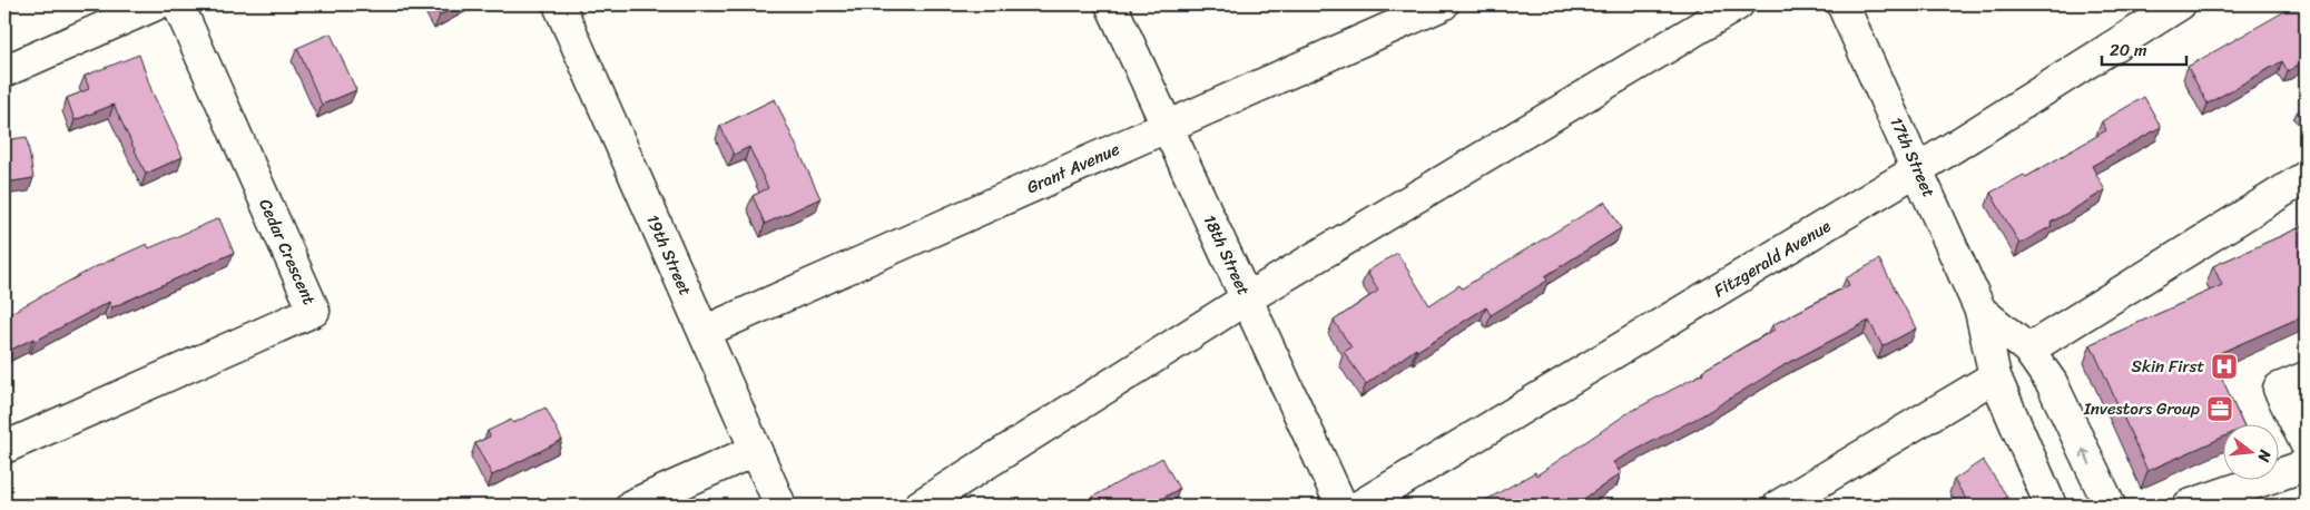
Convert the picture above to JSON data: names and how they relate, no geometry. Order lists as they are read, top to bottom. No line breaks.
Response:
{"streets":{"street":["17th Street","Grant Avenue","Cedar Crescent","19th Street","18th Street","Fitzgerald Avenue"]},"crossings":[["17th Street","Fitzgerald Avenue"],["Grant Avenue","19th Street"],["Grant Avenue","18th Street"]],"places":{"hospital":["Skin First"],"office":["Investors Group"]},"scale_bar":"20 m","north":"right"}
